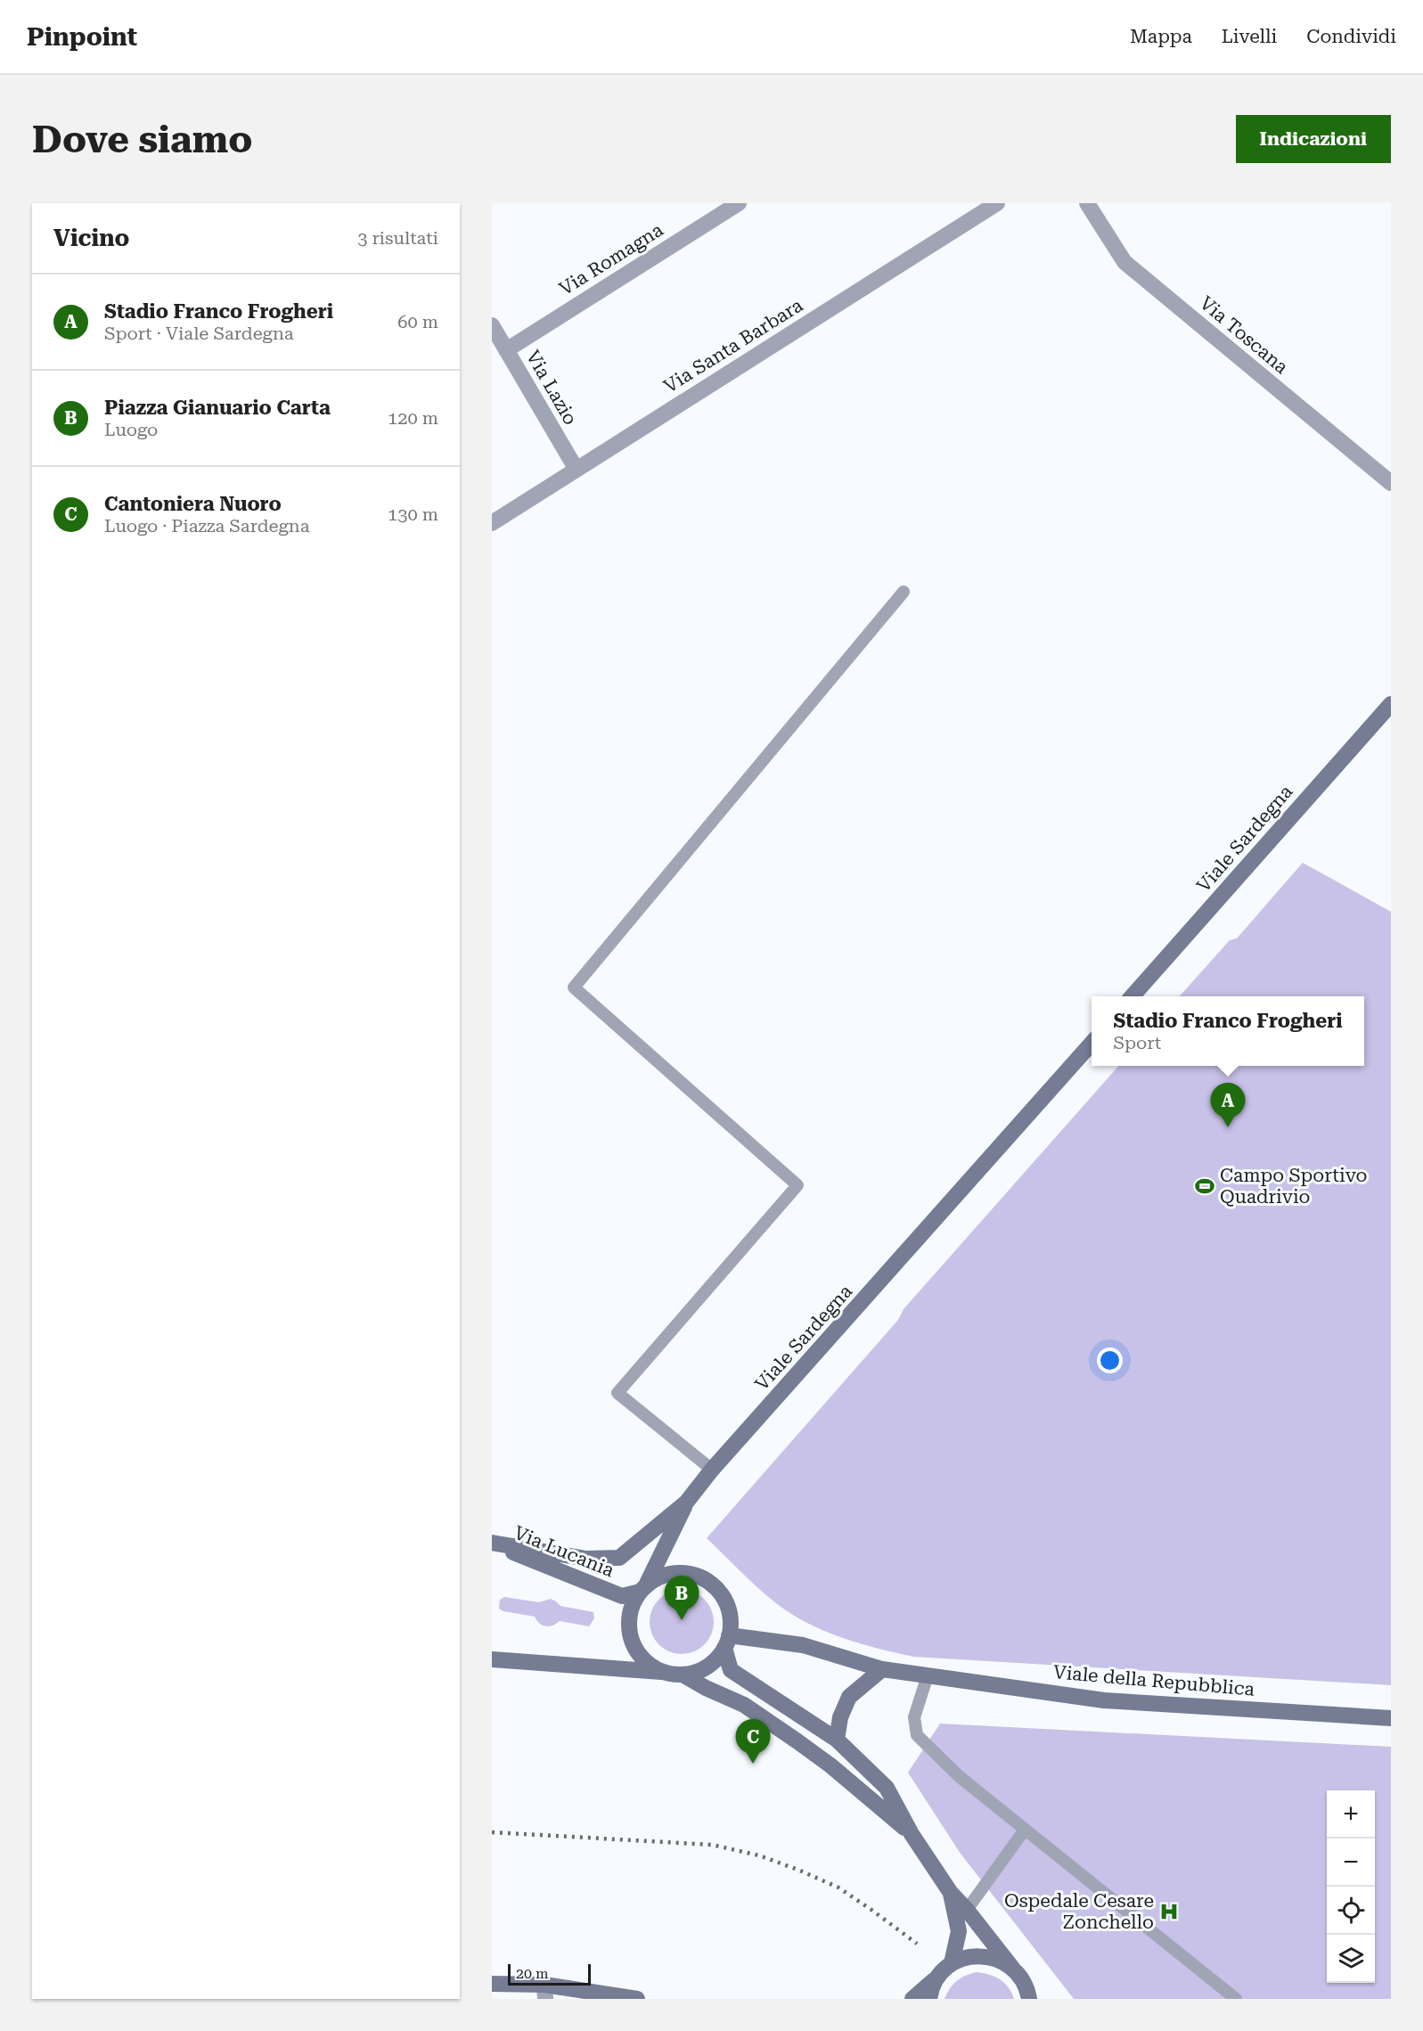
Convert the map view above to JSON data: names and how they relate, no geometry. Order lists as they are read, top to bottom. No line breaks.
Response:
{"streets":{"street":["Via Romagna","Via Toscana","Via Santa Barbara","Via Lazio","Viale Sardegna","Via Lucania","Viale della Repubblica"]},"crossings":[["Via Romagna","Via Lazio"],["Via Santa Barbara","Via Lazio"],["Viale Sardegna","Via Lucania"],["Via Lucania","Viale della Repubblica"]],"places":{"sports":["Campo Sportivo Quadrivio"],"hospital":["Ospedale Cesare Zonchello"]},"scale_bar":"20 m","page":{"header":"Pinpoint","nav":["Mappa","Livelli","Condividi"],"buttons":"Indicazioni","title":"Dove siamo","heading":["Vicino","3 risultati"],"list":[{"mark":"A","name":"Stadio Franco Frogheri","note":"Sport · Viale Sardegna","value":"60 m"},{"mark":"B","name":"Piazza Gianuario Carta","note":"Luogo","value":"120 m"},{"mark":"C","name":"Cantoniera Nuoro","note":"Luogo · Piazza Sardegna","value":"130 m"}],"popup":["Stadio Franco Frogheri","Sport"],"pins":["A","B","C"],"map_buttons":["+","−"],"scale":"20 m"}}
